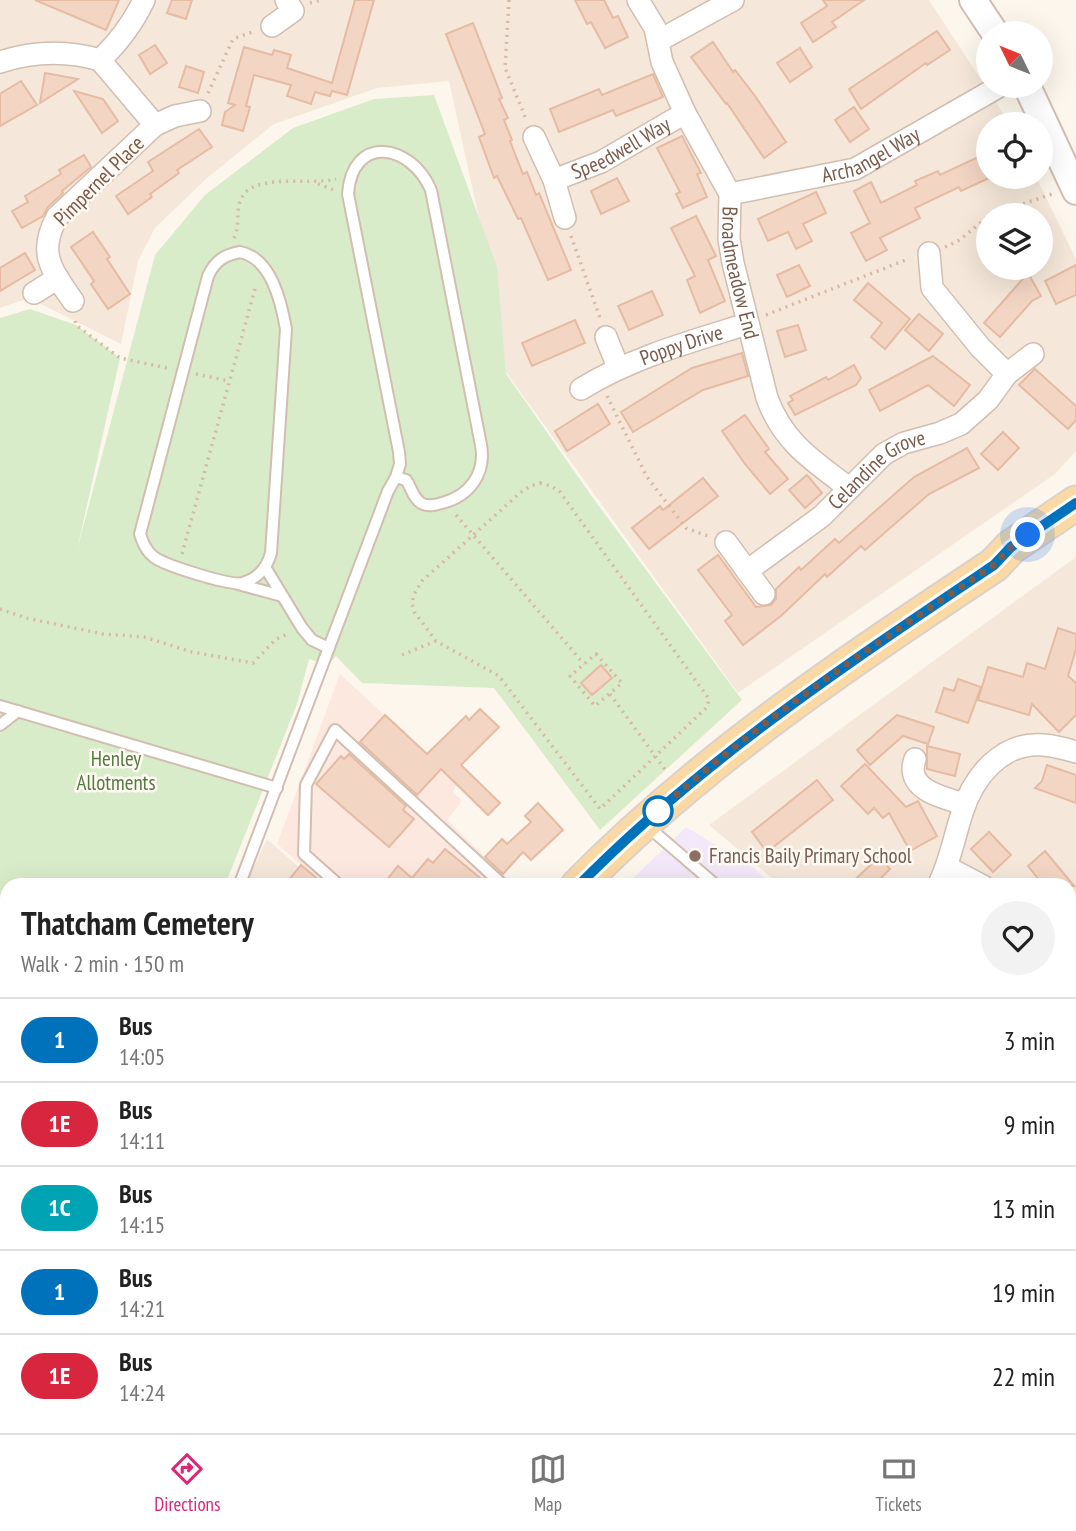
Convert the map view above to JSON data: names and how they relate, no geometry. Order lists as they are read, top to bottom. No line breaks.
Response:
{"streets":{"street":["Speedwell Way","Archangel Way","Pimpernel Place","Broadmeadow End","Poppy Drive","Celandine Grove"]},"crossings":[["Speedwell Way","Broadmeadow End"],["Archangel Way","Broadmeadow End"],["Broadmeadow End","Poppy Drive"],["Broadmeadow End","Celandine Grove"]],"parks":["Henley Allotments"],"places":["Francis Baily Primary School"],"lines":["bus line 1"],"north":"top left","page":{"heading":["Thatcham Cemetery","Walk · 2 min · 150 m"],"list":[{"mark":"1","name":"Bus","note":"14:05","value":"3 min"},{"mark":"1E","name":"Bus","note":"14:11","value":"9 min"},{"mark":"1C","name":"Bus","note":"14:15","value":"13 min"},{"mark":"1","name":"Bus","note":"14:21","value":"19 min"},{"mark":"1E","name":"Bus","note":"14:24","value":"22 min"}],"tabs":["Directions","Map","Tickets"]}}
